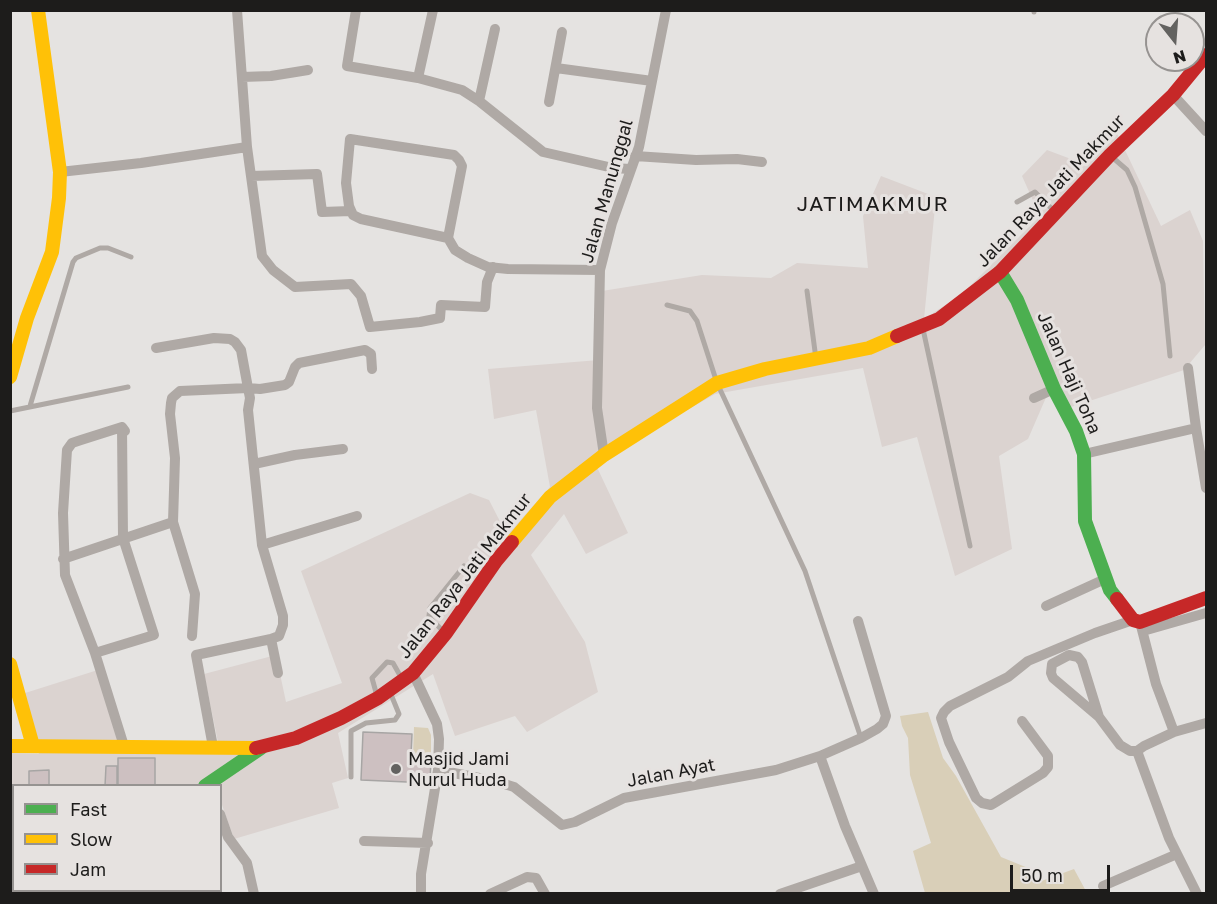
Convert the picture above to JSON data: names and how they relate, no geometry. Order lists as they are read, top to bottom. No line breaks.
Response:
{"streets":{"main road":["Jalan Raya Jati Makmur","Jalan Haji Toha"],"street":["Jalan Manunggal","Jalan Ayat"]},"crossings":[["Jalan Manunggal","Jalan Raya Jati Makmur"],["Jalan Raya Jati Makmur","Jalan Haji Toha"]],"districts":["JATIMAKMUR"],"places":["Masjid Jami Nurul Huda"],"legend":["Fast","Slow","Jam"],"scale_bar":"50 m","north":"bottom"}
